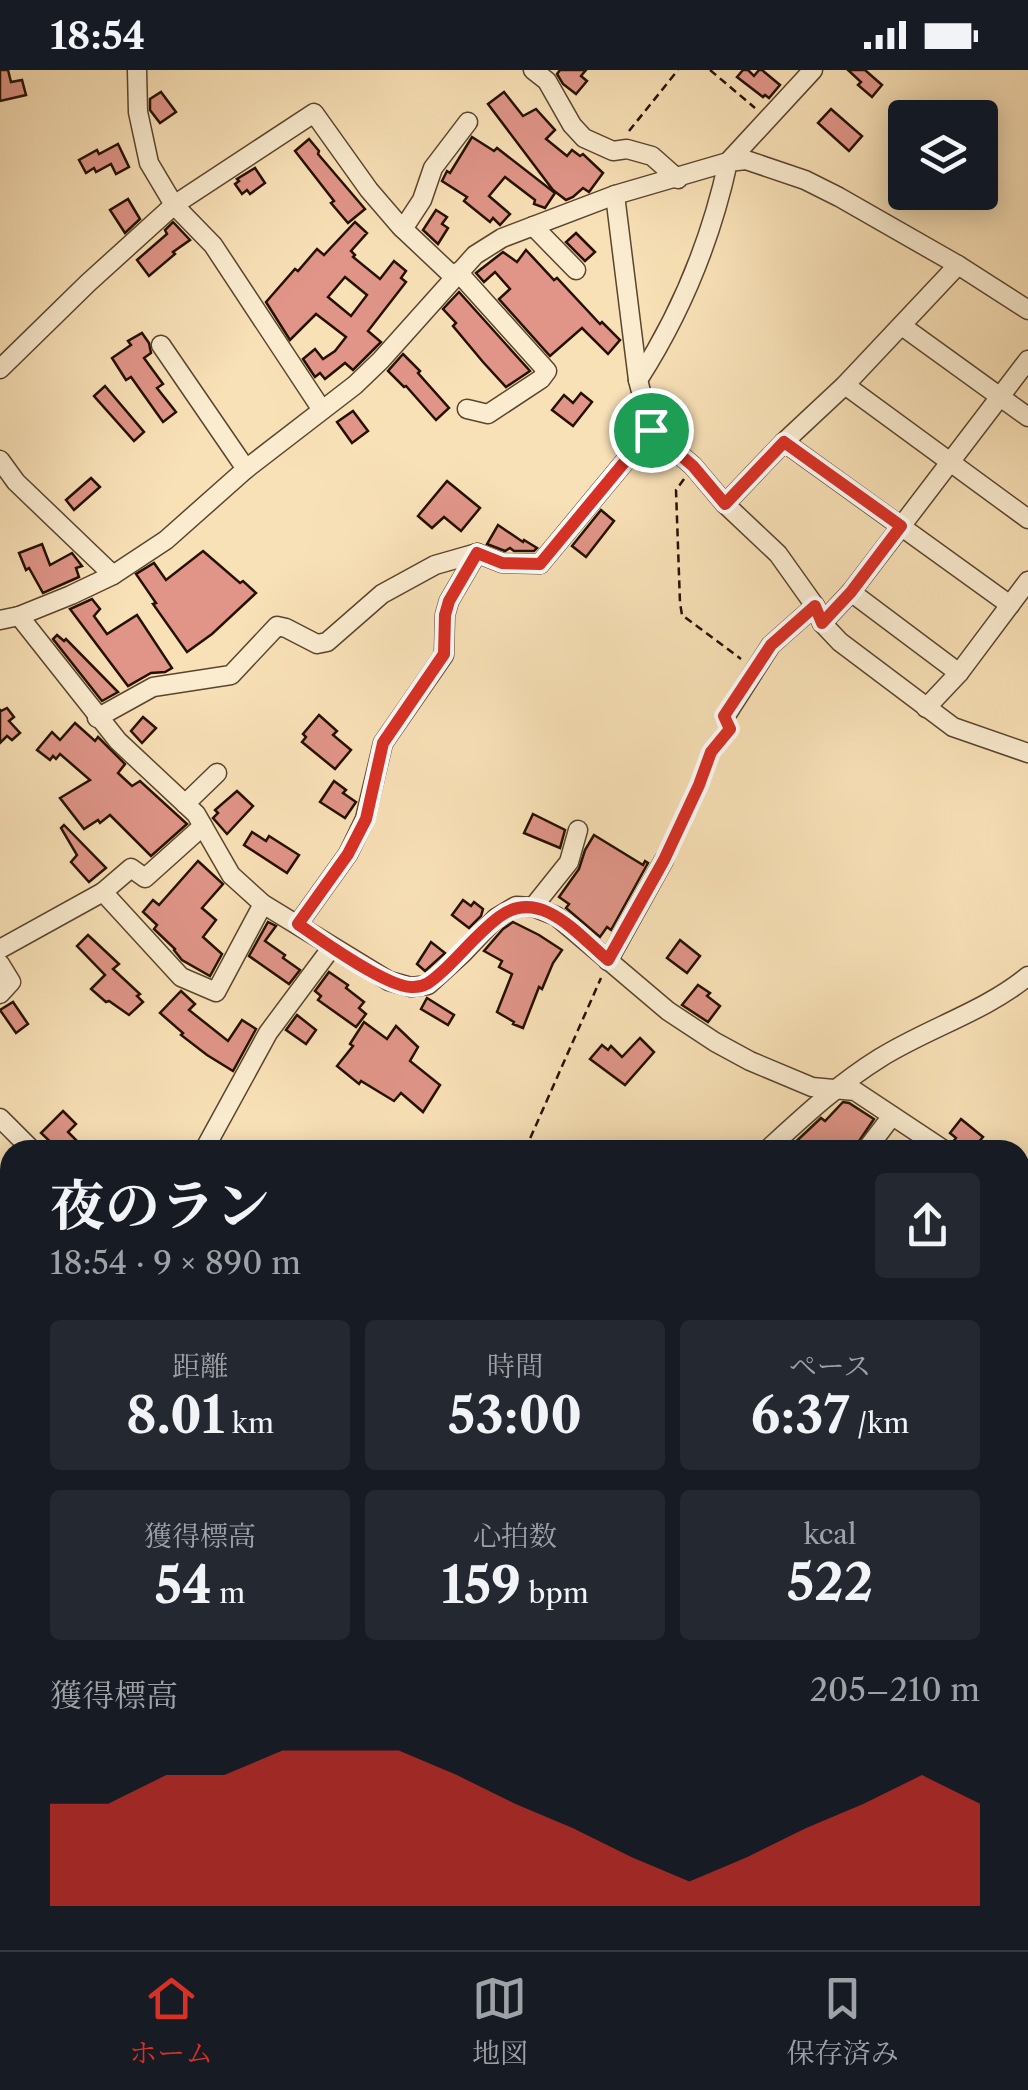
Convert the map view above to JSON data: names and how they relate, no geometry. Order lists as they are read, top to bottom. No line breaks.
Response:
{"page":{"status":"18:54","heading":["夜のラン","18:54 · 9 × 890 m"],"stats":[["距離","8.01 km"],["時間","53:00"],["ペース","6:37 /km"],["獲得標高","54 m"],["心拍数","159 bpm"],["kcal","522"]],"chart":["獲得標高","205–210 m"],"tabs":["ホーム","地図","保存済み"]}}
